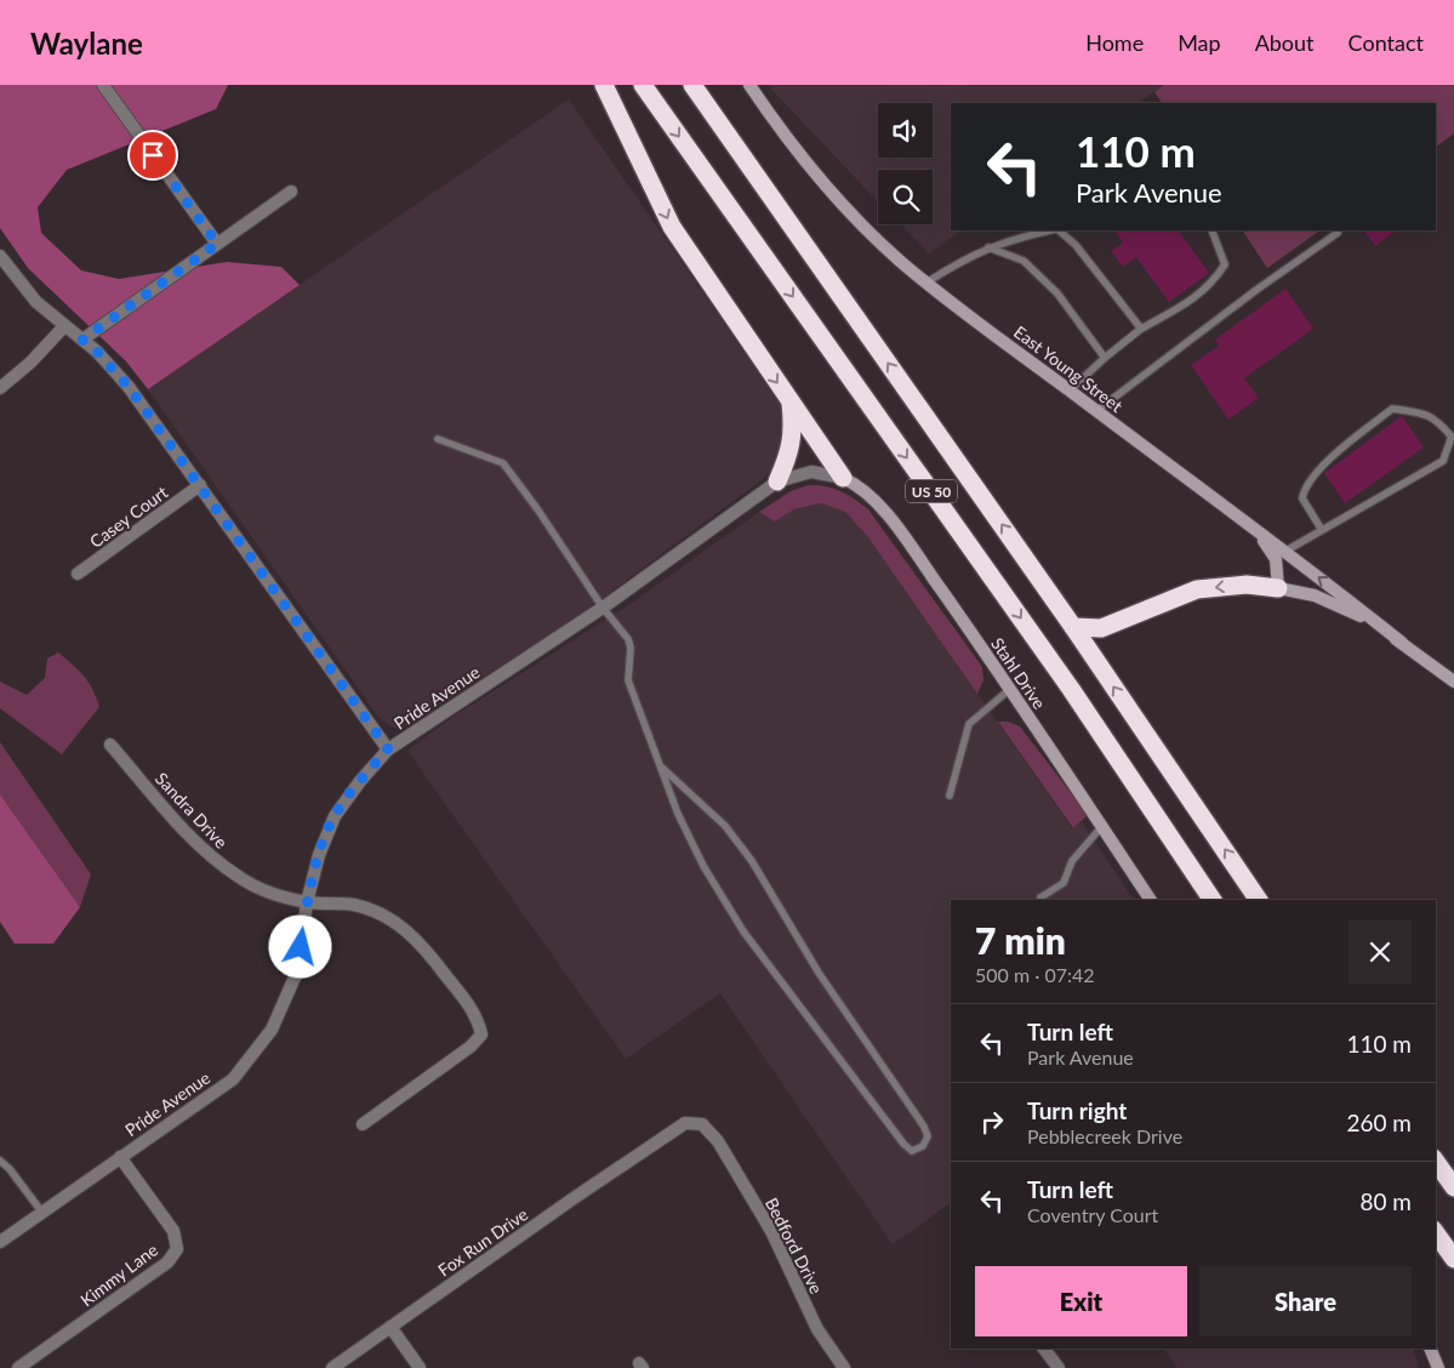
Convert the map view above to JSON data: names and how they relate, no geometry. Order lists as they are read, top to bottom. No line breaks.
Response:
{"streets":{"highway":["US 50"],"main road":["East Young Street","Stahl Drive"],"street":["Casey Court","Pride Avenue","Sandra Drive","Fox Run Drive","Bedford Drive","Kimmy Lane"]},"crossings":[["Stahl Drive","Pride Avenue"],["Pride Avenue","Sandra Drive"],["Pride Avenue","Kimmy Lane"],["Fox Run Drive","Bedford Drive"]],"page":{"header":"Waylane","nav":["Home","Map","About","Contact"],"turn":["110 m","Park Avenue"],"heading":["7 min","500 m · 07:42"],"list":[{"name":"Turn left","note":"Park Avenue","value":"110 m"},{"name":"Turn right","note":"Pebblecreek Drive","value":"260 m"},{"name":"Turn left","note":"Coventry Court","value":"80 m"}],"buttons":["Exit","Share"]}}
